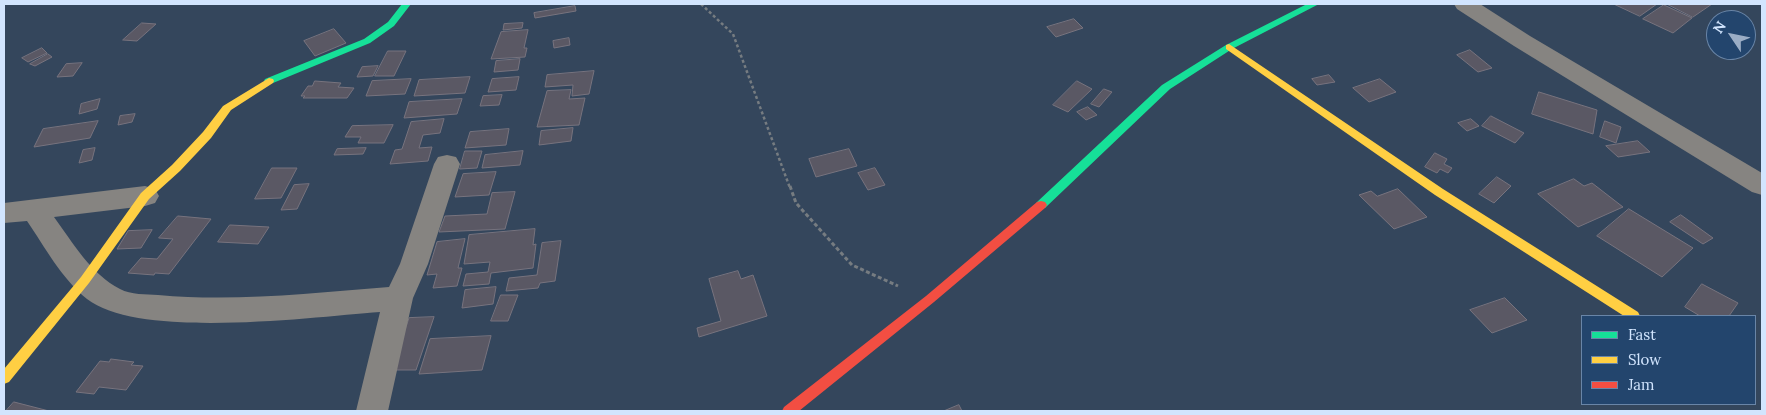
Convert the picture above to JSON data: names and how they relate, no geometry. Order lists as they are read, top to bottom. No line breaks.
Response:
{"legend":["Fast","Slow","Jam"],"north":"top left"}
